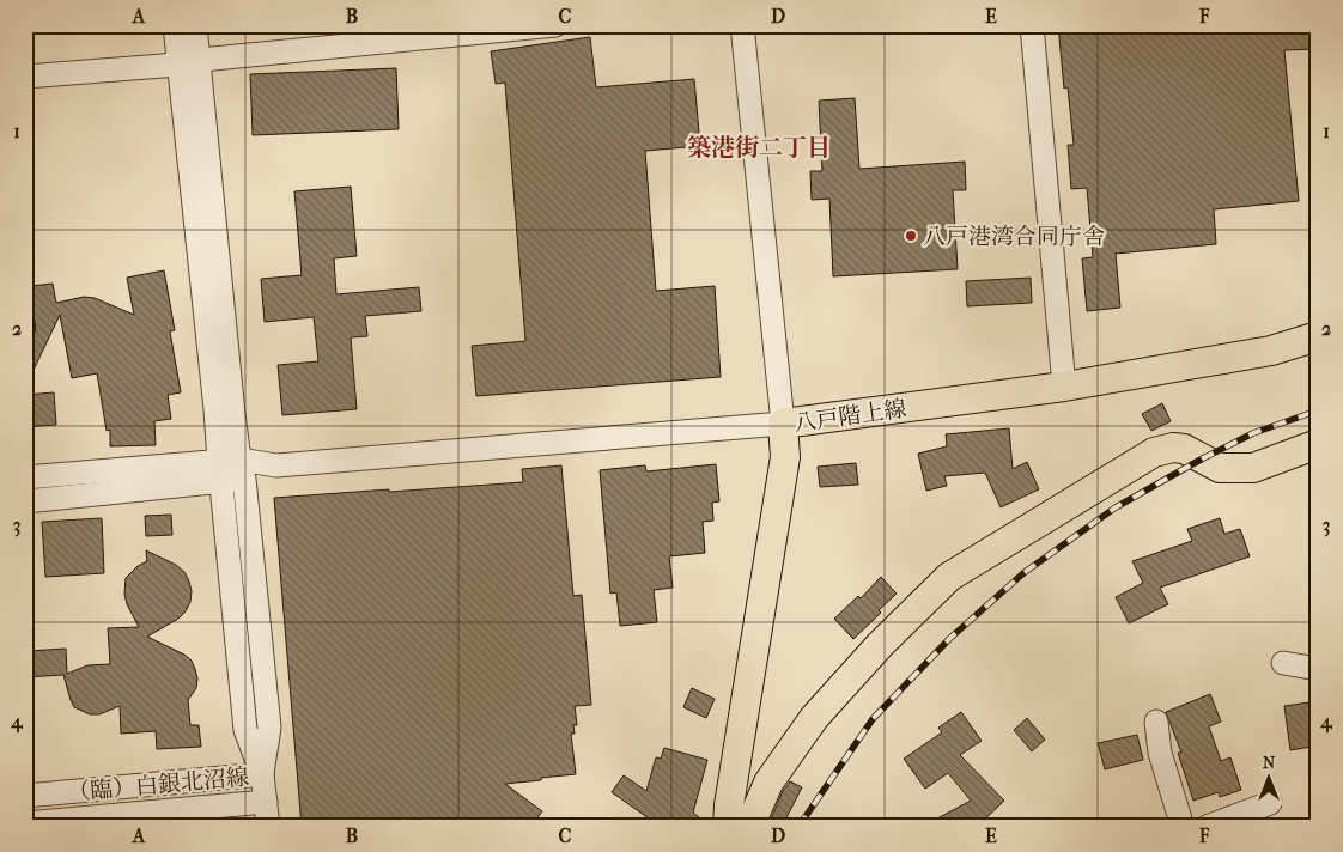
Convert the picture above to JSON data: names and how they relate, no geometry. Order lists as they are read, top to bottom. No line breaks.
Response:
{"streets":{"main road":["八戸階上線"],"street":["（臨）白銀北沼線"]},"districts":["築港街二丁目"],"places":["八戸港湾合同庁舎"],"north":"top","grid":{"columns":["A","B","C","D","E","F"],"rows":["1","2","3","4"]}}
